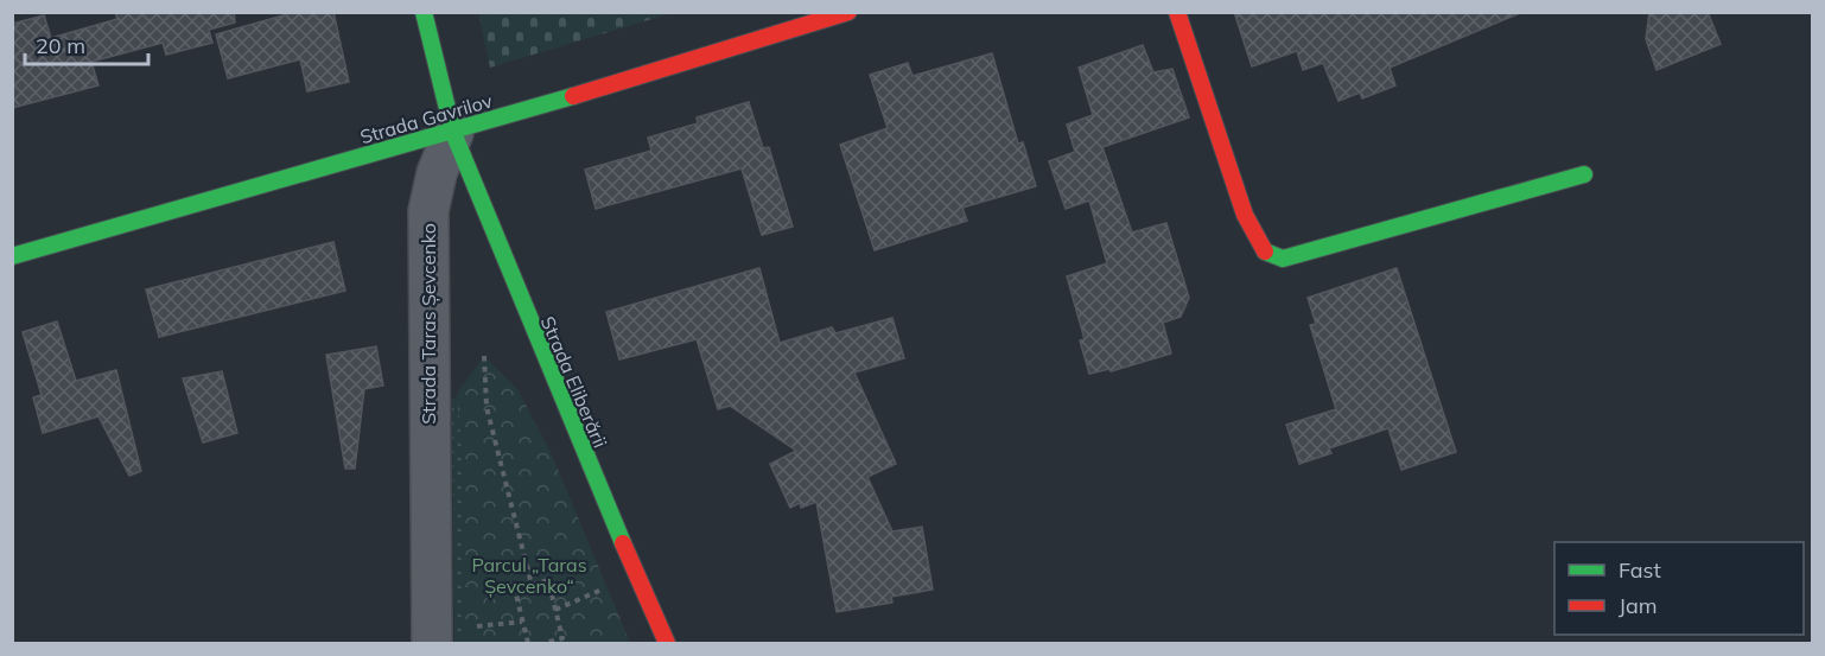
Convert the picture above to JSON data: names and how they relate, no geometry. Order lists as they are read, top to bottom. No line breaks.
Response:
{"streets":{"street":["Strada Gavrilov","Strada Taras Șevcenko","Strada Eliberării"]},"crossings":[["Strada Gavrilov","Strada Taras Șevcenko"],["Strada Gavrilov","Strada Eliberării"],["Strada Taras Șevcenko","Strada Eliberării"]],"parks":["Parcul „Taras Șevcenko“"],"legend":["Fast","Jam"],"scale_bar":"20 m"}
